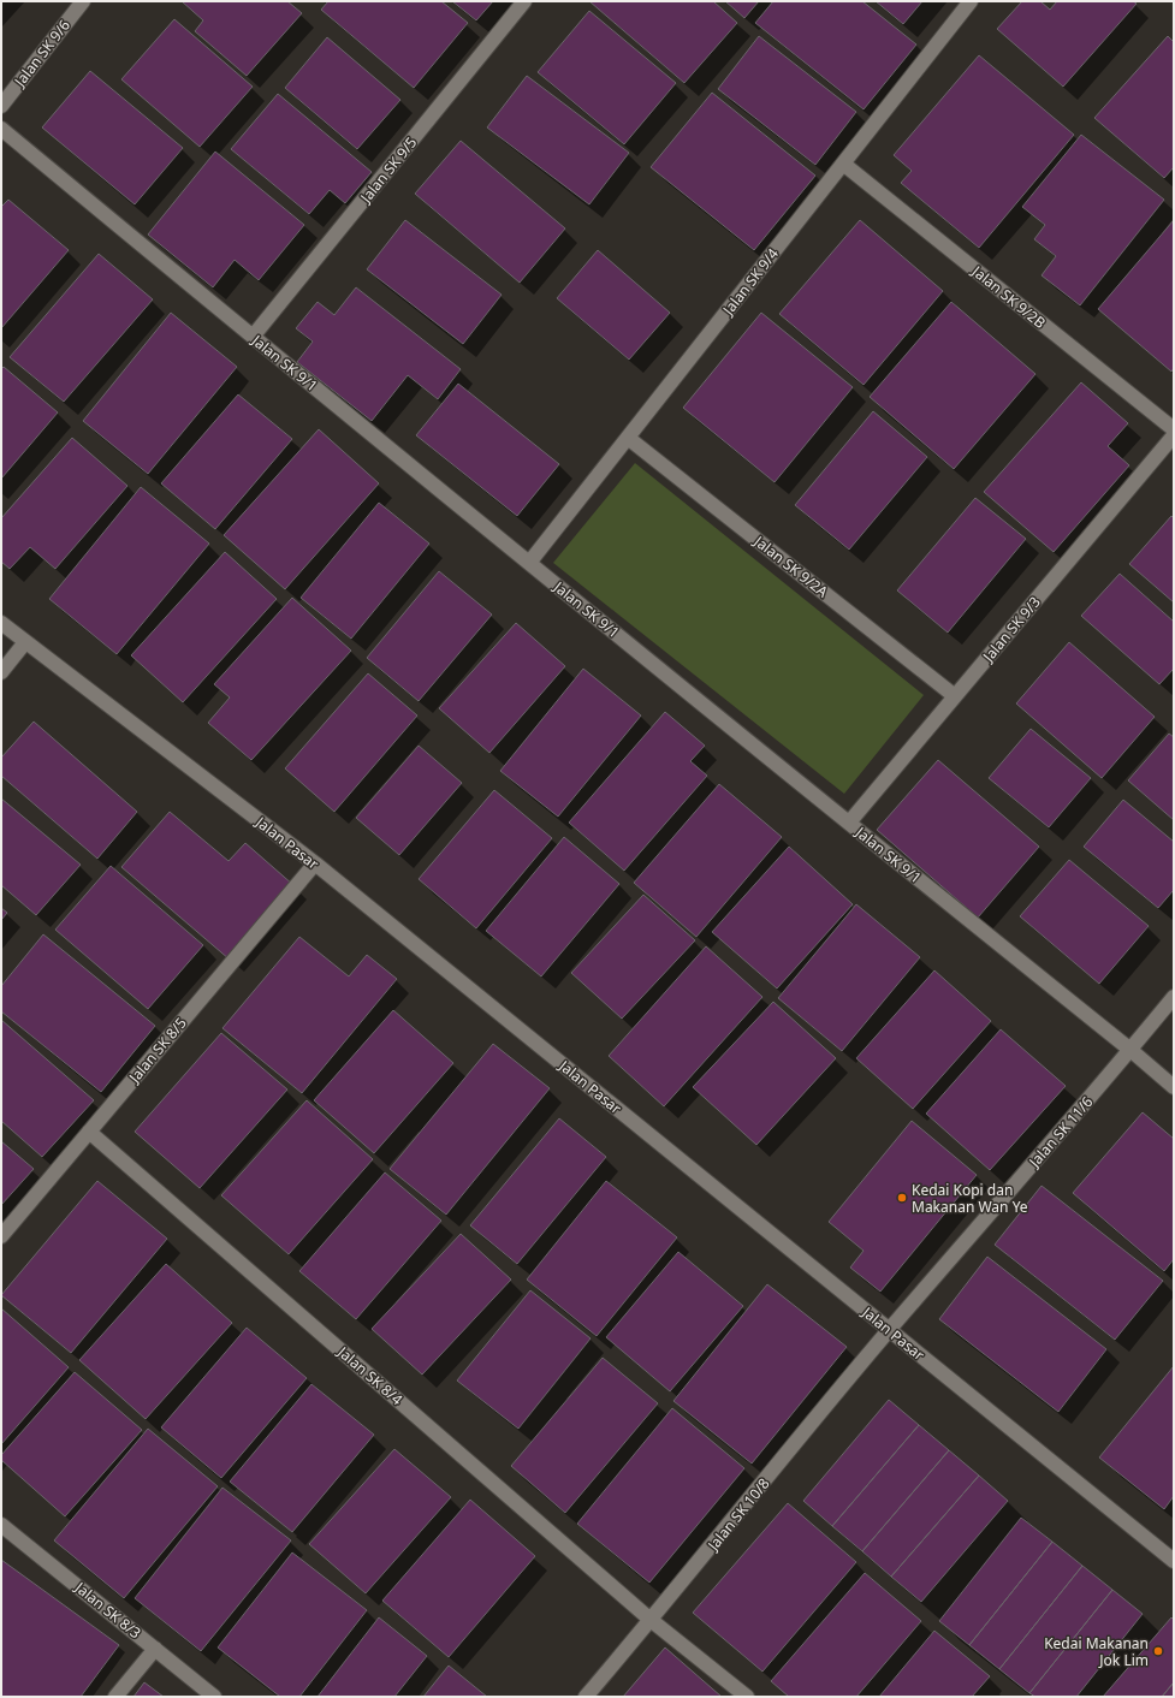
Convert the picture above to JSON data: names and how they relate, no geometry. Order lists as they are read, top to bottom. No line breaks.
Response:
{"streets":{"street":["Jalan SK 9/6","Jalan SK 9/5","Jalan SK 9/4","Jalan SK 9/2B","Jalan SK 9/1","Jalan SK 9/2A","Jalan SK 9/3","Jalan Pasar","Jalan SK 8/5","Jalan SK 11/6","Jalan SK 8/4","Jalan SK 10/8","Jalan SK 8/3"]},"crossings":[["Jalan SK 9/5","Jalan SK 9/1"],["Jalan SK 9/4","Jalan SK 9/2B"],["Jalan SK 9/4","Jalan SK 9/1"],["Jalan SK 9/4","Jalan SK 9/2A"],["Jalan SK 9/1","Jalan SK 9/3"],["Jalan SK 9/1","Jalan SK 11/6"],["Jalan SK 9/2A","Jalan SK 9/3"],["Jalan Pasar","Jalan SK 8/5"],["Jalan Pasar","Jalan SK 11/6"],["Jalan Pasar","Jalan SK 10/8"],["Jalan SK 8/5","Jalan SK 8/4"],["Jalan SK 11/6","Jalan SK 10/8"],["Jalan SK 8/4","Jalan SK 10/8"]],"places":["Kedai Kopi dan Makanan Wan Ye","Kedai Makanan Jok Lim"]}
